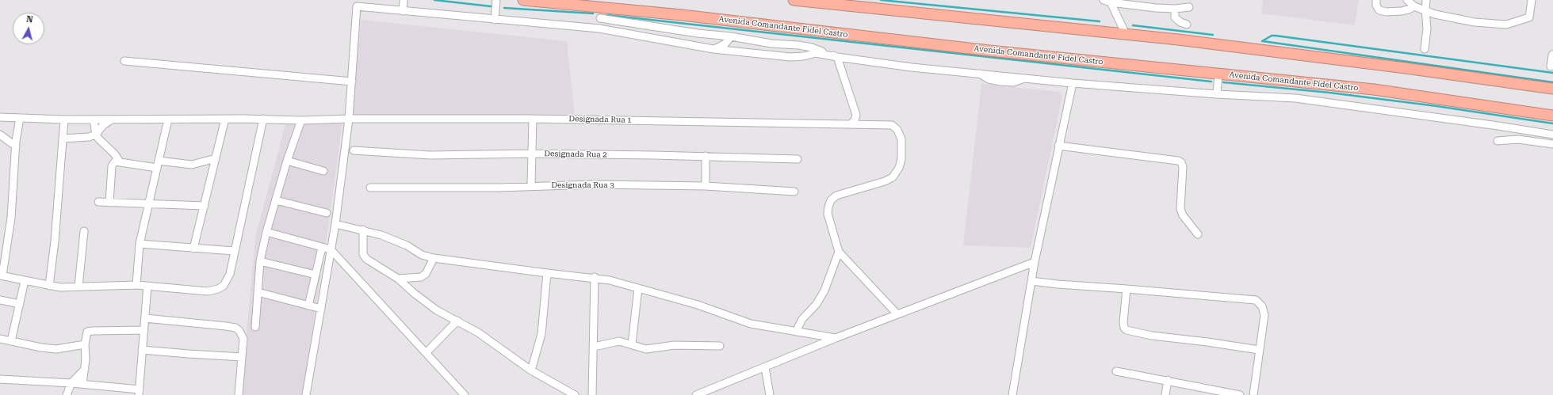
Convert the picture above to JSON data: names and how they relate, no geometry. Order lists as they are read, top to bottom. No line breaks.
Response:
{"streets":{"highway":["Avenida Comandante Fidel Castro"],"street":["Designada Rua 1","Designada Rua 2","Designada Rua 3"]},"north":"top"}
